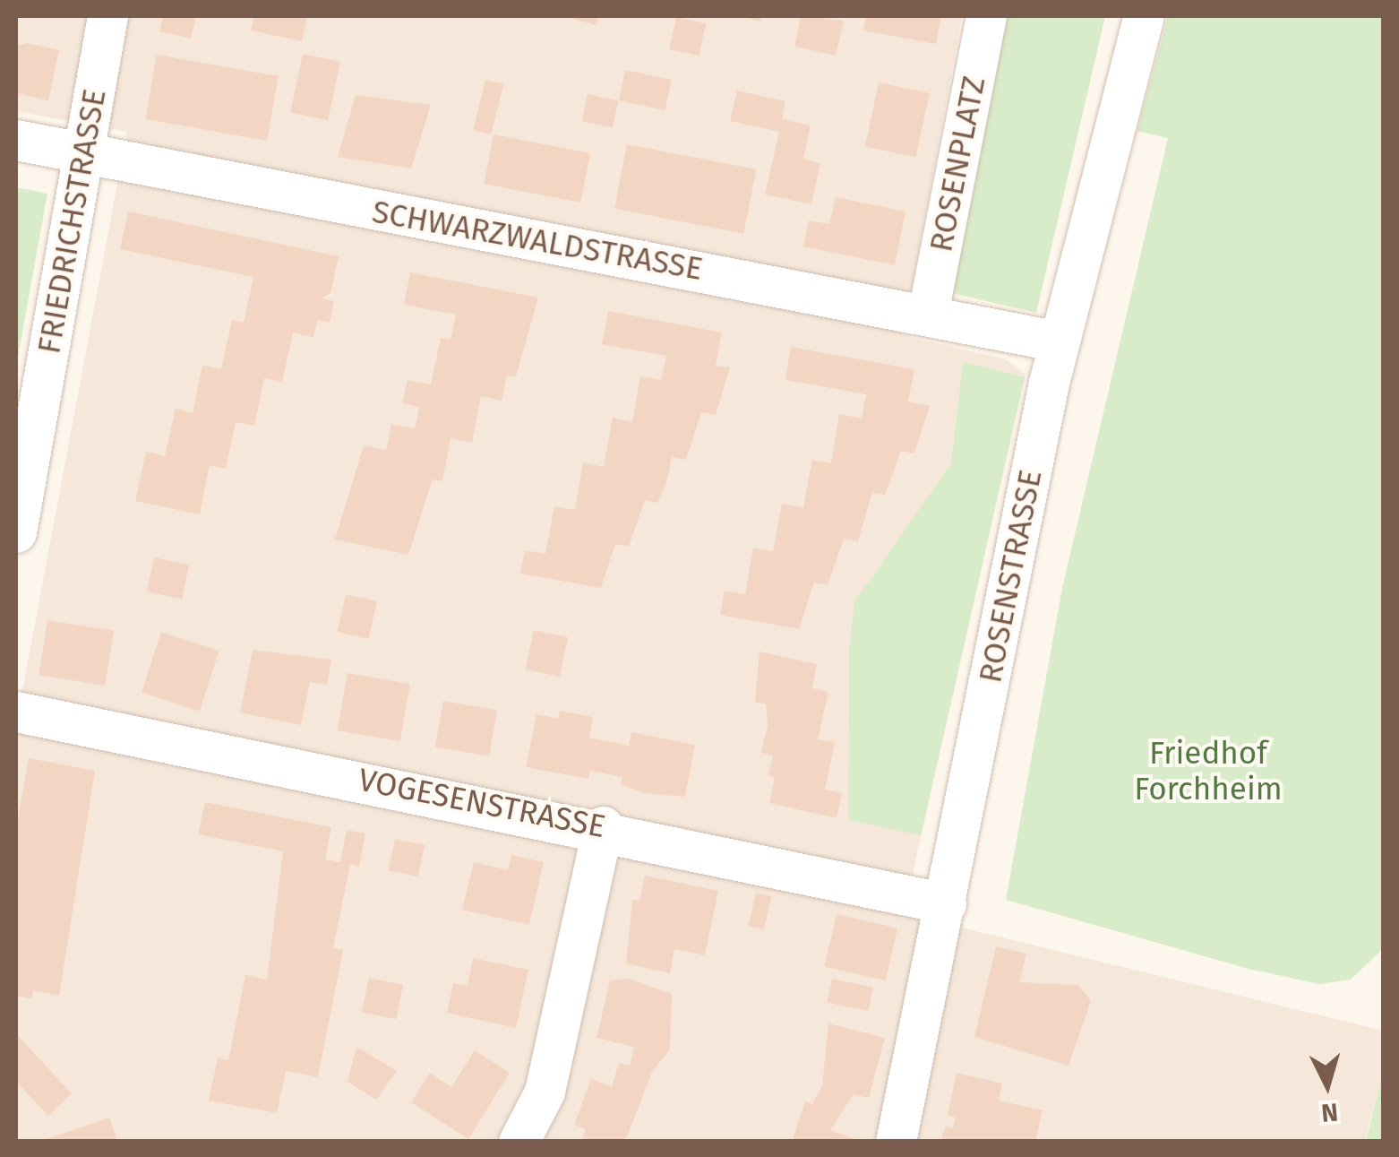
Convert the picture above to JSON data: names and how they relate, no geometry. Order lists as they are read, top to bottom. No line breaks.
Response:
{"streets":{"street":["ROSENPLATZ","FRIEDRICHSTRASSE","SCHWARZWALDSTRASSE","ROSENSTRASSE","VOGESENSTRASSE"]},"crossings":[["ROSENPLATZ","SCHWARZWALDSTRASSE"],["FRIEDRICHSTRASSE","SCHWARZWALDSTRASSE"],["SCHWARZWALDSTRASSE","ROSENSTRASSE"],["ROSENSTRASSE","VOGESENSTRASSE"]],"parks":["Friedhof Forchheim"],"north":"bottom"}
